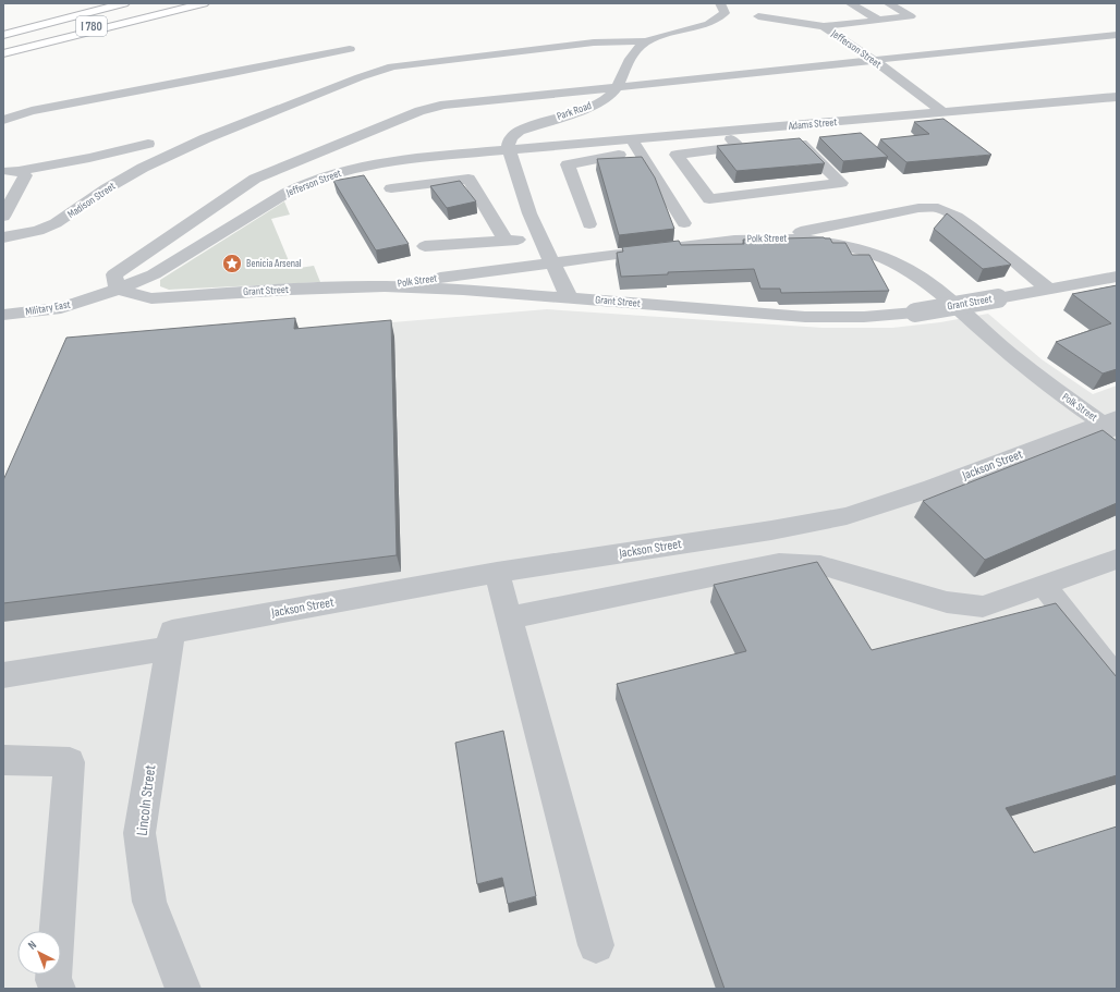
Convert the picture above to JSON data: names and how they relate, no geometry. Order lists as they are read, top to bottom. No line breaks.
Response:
{"streets":{"highway":["I 780"],"street":["Jefferson Street","Park Road","Adams Street","Madison Street","Polk Street","Grant Street","Military East","Jackson Street","Lincoln Street"]},"crossings":[["Jefferson Street","Park Road"],["Jefferson Street","Adams Street"],["Jefferson Street","Grant Street"],["Jefferson Street","Military East"],["Park Road","Adams Street"],["Park Road","Madison Street"],["Polk Street","Grant Street"],["Polk Street","Jackson Street"],["Grant Street","Military East"],["Jackson Street","Lincoln Street"]],"places":{"place":["Benicia Arsenal"]},"north":"top left"}
